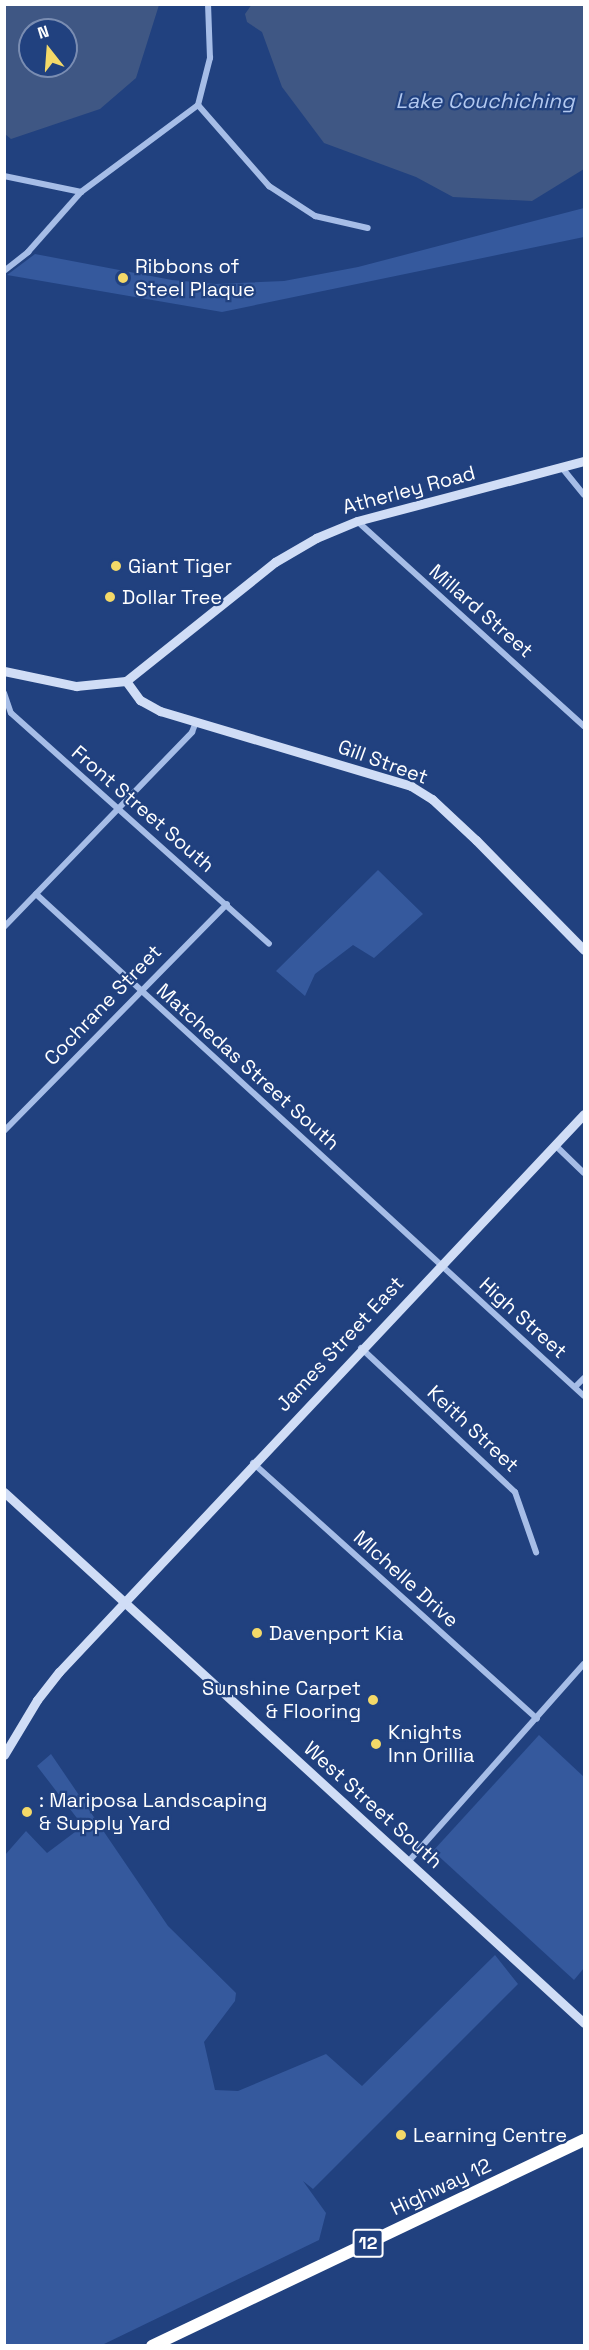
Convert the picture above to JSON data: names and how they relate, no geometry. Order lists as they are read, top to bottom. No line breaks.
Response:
{"streets":{"highway":["Highway 12","12"],"street":["Atherley Road","Millard Street","Gill Street","Front Street South","Cochrane Street","Matchedas Street South","High Street","James Street East","Keith Street","MIchelle Drive","West Street South"]},"crossings":[["Atherley Road","Millard Street"],["Atherley Road","Gill Street"],["Front Street South","Cochrane Street"],["Cochrane Street","Matchedas Street South"],["Matchedas Street South","High Street"],["Matchedas Street South","James Street East"],["High Street","James Street East"],["James Street East","Keith Street"],["James Street East","MIchelle Drive"],["James Street East","West Street South"]],"water":["Lake Couchiching"],"places":["Ribbons of Steel Plaque","Giant Tiger","Dollar Tree","Davenport Kia","Sunshine Carpet & Flooring","Knights Inn Orillia",": Mariposa Landscaping & Supply Yard","Learning Centre"],"north":"top"}
